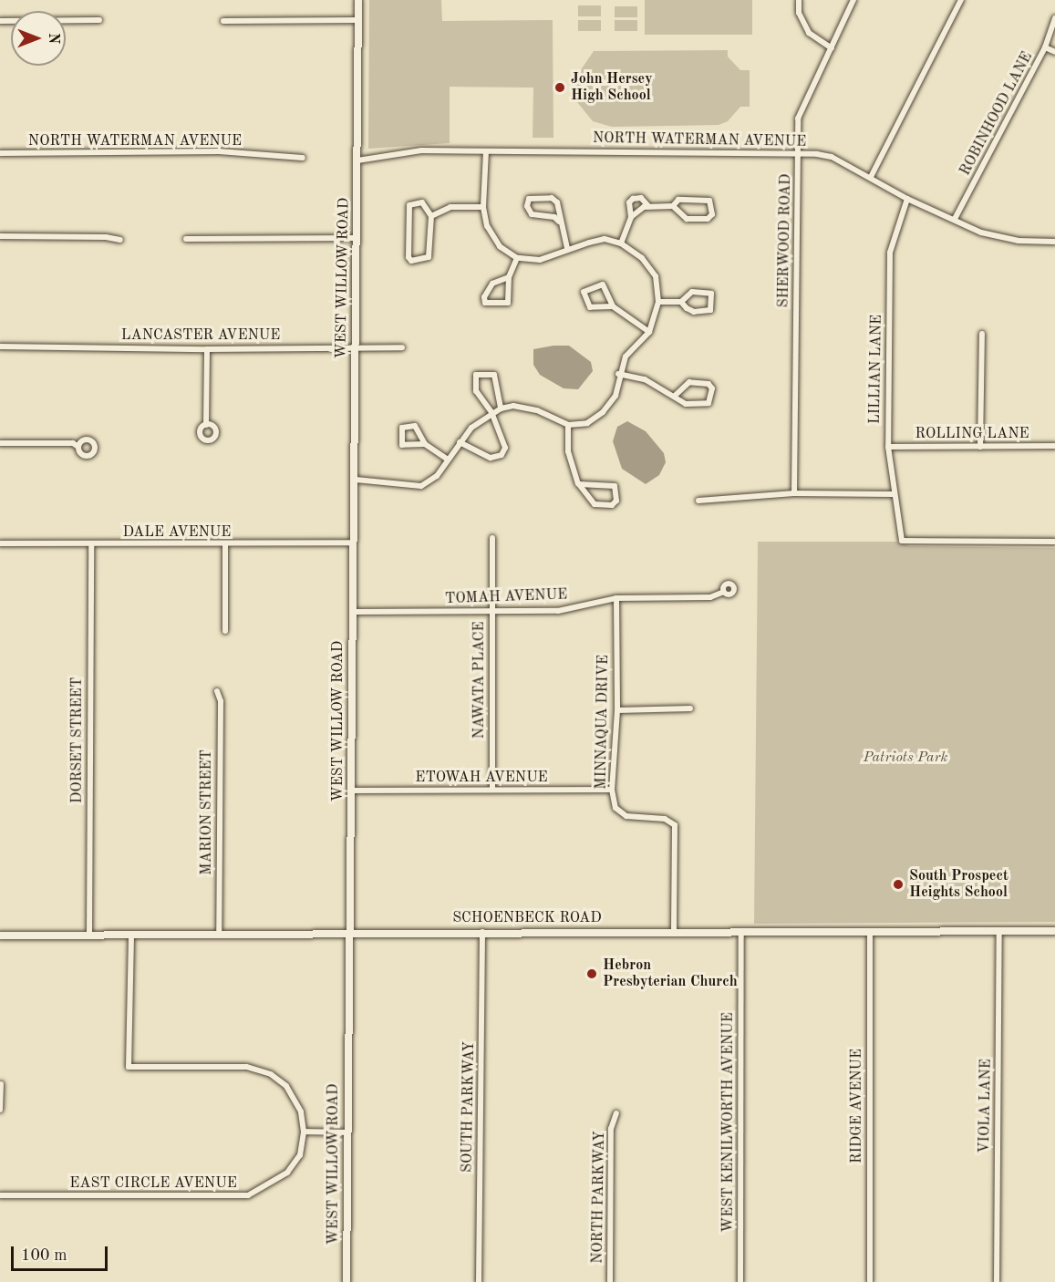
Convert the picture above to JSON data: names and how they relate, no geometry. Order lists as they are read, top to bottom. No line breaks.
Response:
{"streets":{"street":["ROBINHOOD LANE","NORTH WATERMAN AVENUE","SHERWOOD ROAD","WEST WILLOW ROAD","LANCASTER AVENUE","LILLIAN LANE","ROLLING LANE","DALE AVENUE","TOMAH AVENUE","NAWATA PLACE","MINNAQUA DRIVE","DORSET STREET","ETOWAH AVENUE","MARION STREET","SCHOENBECK ROAD","RIDGE AVENUE","VIOLA LANE","SOUTH PARKWAY","WEST KENILWORTH AVENUE","EAST CIRCLE AVENUE","NORTH PARKWAY"]},"crossings":[["ROBINHOOD LANE","NORTH WATERMAN AVENUE"],["NORTH WATERMAN AVENUE","SHERWOOD ROAD"],["NORTH WATERMAN AVENUE","WEST WILLOW ROAD"],["NORTH WATERMAN AVENUE","LILLIAN LANE"],["WEST WILLOW ROAD","LANCASTER AVENUE"],["WEST WILLOW ROAD","DALE AVENUE"],["WEST WILLOW ROAD","TOMAH AVENUE"],["WEST WILLOW ROAD","ETOWAH AVENUE"],["WEST WILLOW ROAD","SCHOENBECK ROAD"],["LILLIAN LANE","ROLLING LANE"],["DALE AVENUE","DORSET STREET"],["TOMAH AVENUE","NAWATA PLACE"],["TOMAH AVENUE","MINNAQUA DRIVE"],["NAWATA PLACE","ETOWAH AVENUE"],["MINNAQUA DRIVE","ETOWAH AVENUE"],["MINNAQUA DRIVE","SCHOENBECK ROAD"],["DORSET STREET","SCHOENBECK ROAD"],["MARION STREET","SCHOENBECK ROAD"],["SCHOENBECK ROAD","RIDGE AVENUE"],["SCHOENBECK ROAD","VIOLA LANE"],["SCHOENBECK ROAD","SOUTH PARKWAY"],["SCHOENBECK ROAD","WEST KENILWORTH AVENUE"]],"parks":["Patriots Park"],"places":["John Hersey High School","South Prospect Heights School","Hebron Presbyterian Church"],"scale_bar":"100 m","north":"right"}
